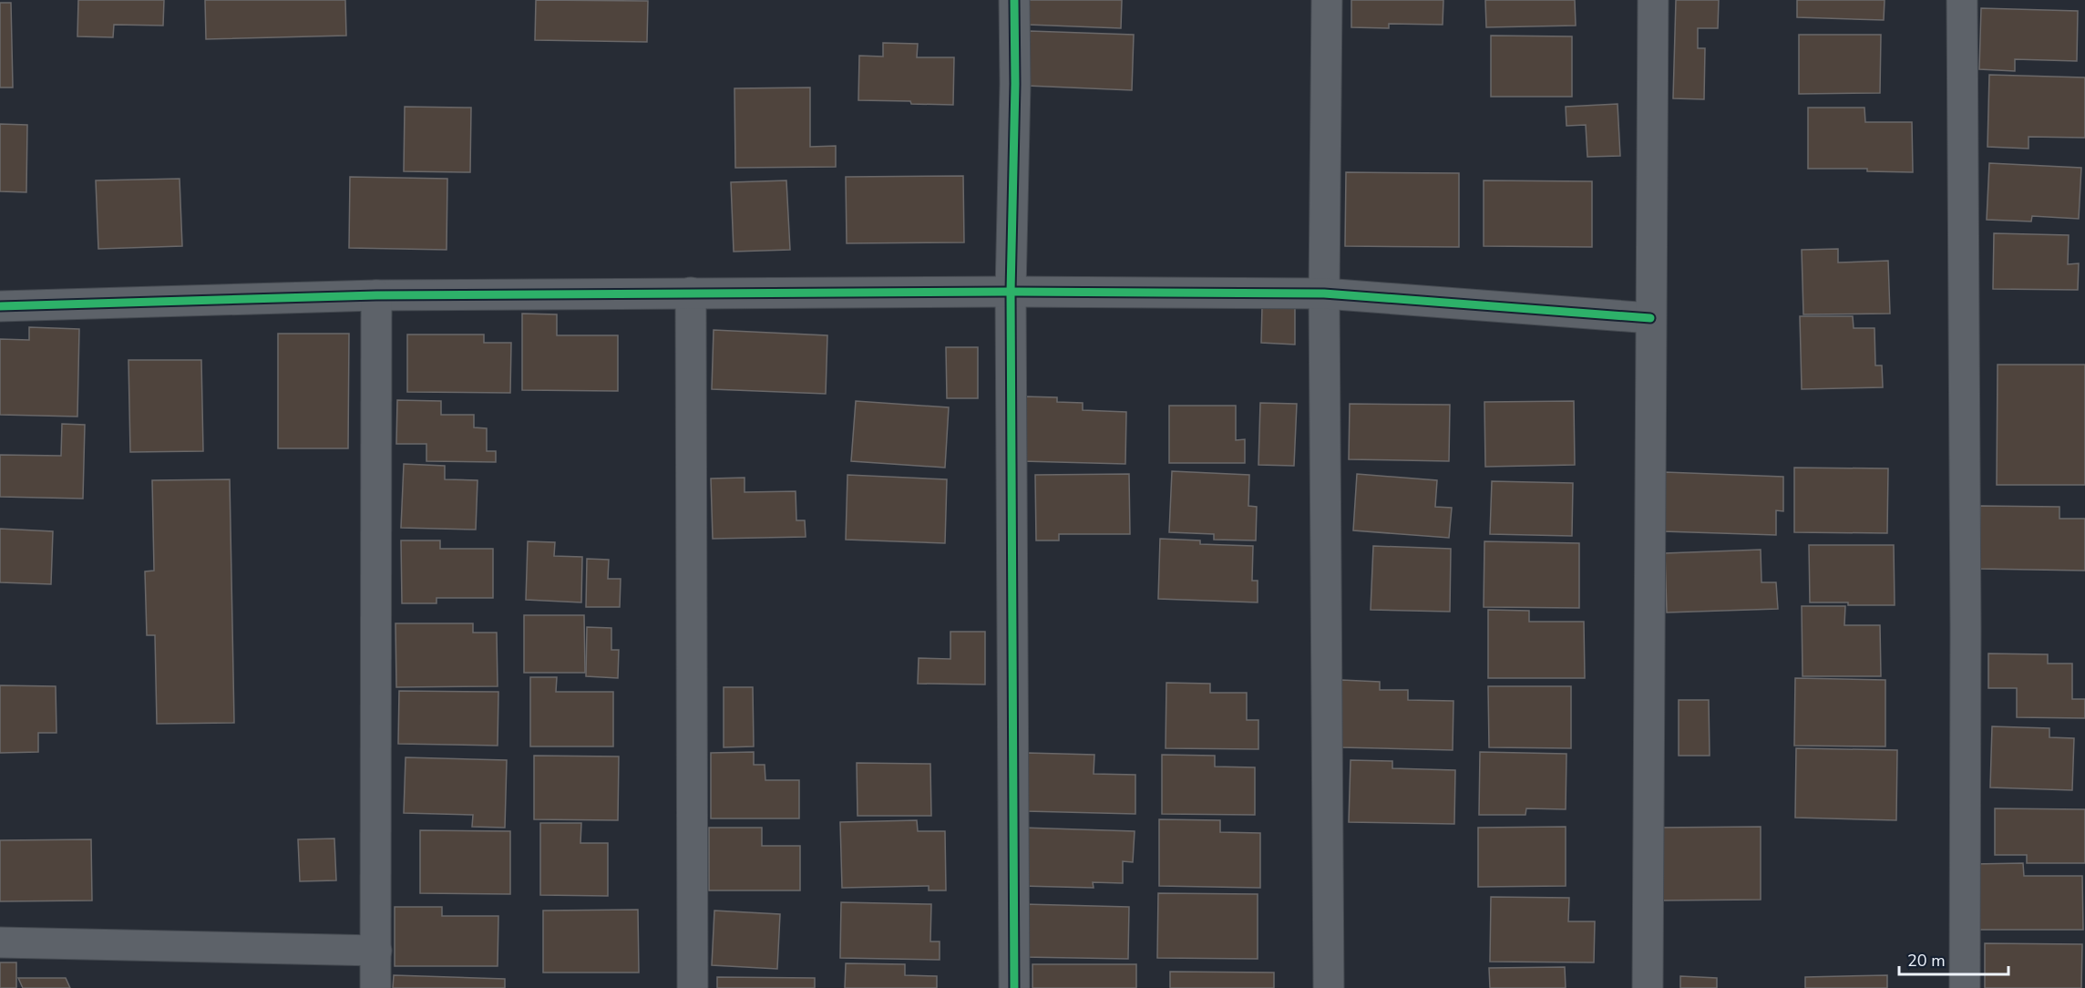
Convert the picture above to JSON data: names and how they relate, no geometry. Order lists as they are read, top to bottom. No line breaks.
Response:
{"scale_bar":"20 m"}
